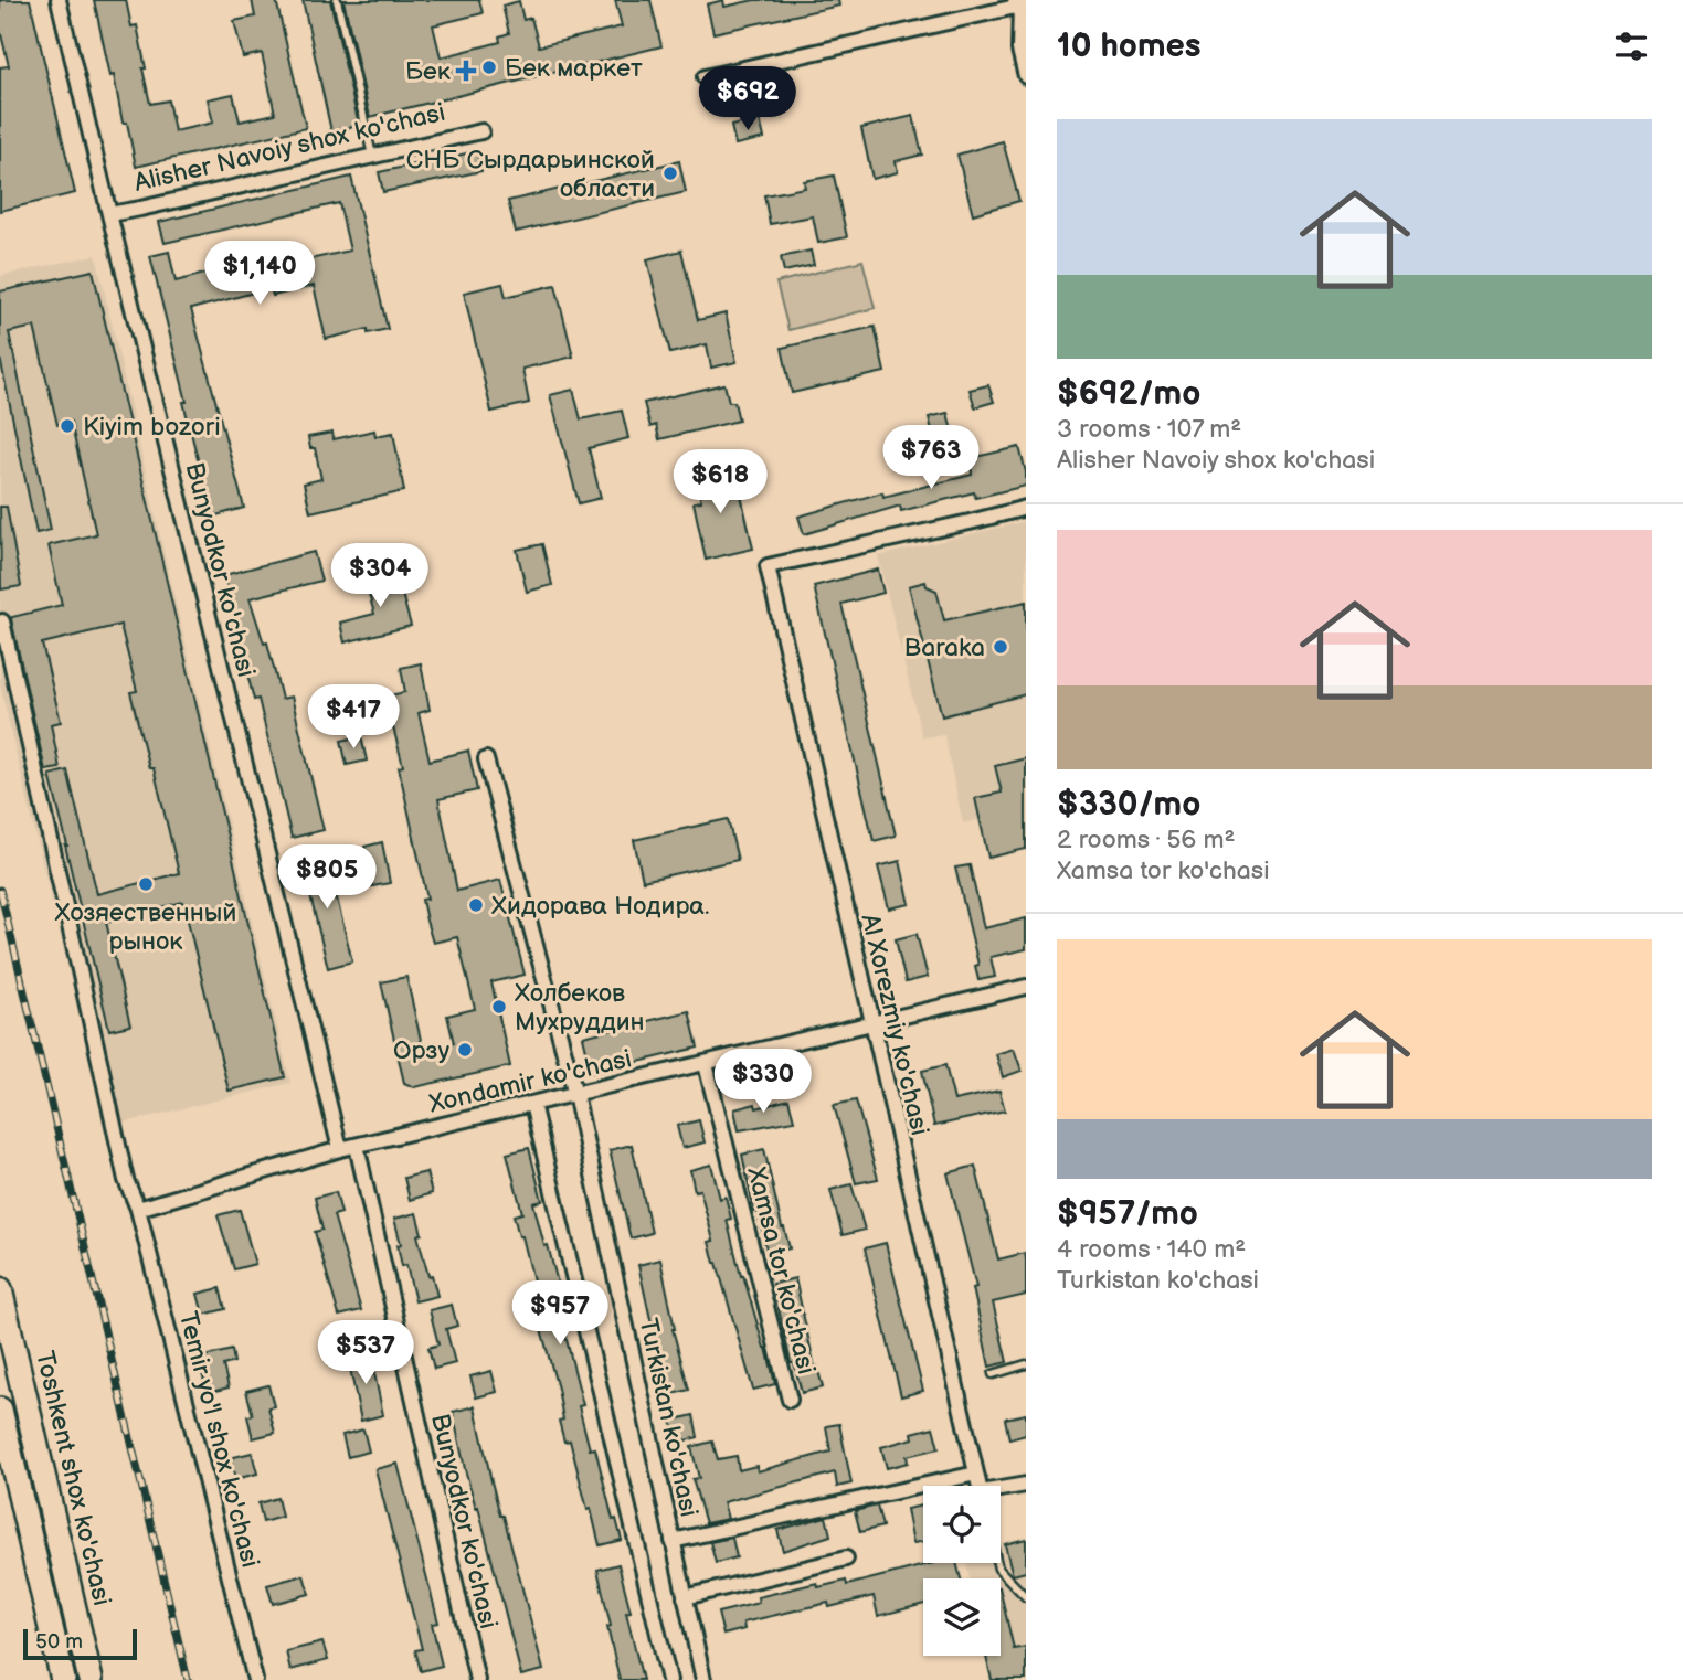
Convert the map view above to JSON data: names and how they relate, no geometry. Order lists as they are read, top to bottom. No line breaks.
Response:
{"streets":{"highway":["Toshkent shox ko'chasi"],"street":["Alisher Navoiy shox ko'chasi","Bunyodkor ko'chasi","Al Xorezmiy ko'chasi","Xondamir ko'chasi","Xamsa tor ko'chasi","Turkistan ko'chasi","Temir yo'l shox ko'chasi"]},"crossings":[["Alisher Navoiy shox ko'chasi","Bunyodkor ko'chasi"],["Bunyodkor ko'chasi","Xondamir ko'chasi"],["Al Xorezmiy ko'chasi","Xondamir ko'chasi"],["Xondamir ko'chasi","Xamsa tor ko'chasi"],["Xondamir ko'chasi","Turkistan ko'chasi"],["Xondamir ko'chasi","Temir yo'l shox ko'chasi"]],"places":{"other":["Бек маркет","СНБ Сырдарьинской области","Kiyim bozori","Baraka","Хозяественный рынок","Хидорава Нодира.","Холбеков Мухруддин","Орзу"],"health":["Бек"]},"scale_bar":"50 m","page":{"heading":"10 homes","price":["$692","$1,140","$763","$618","$304","$417","$805","$330","$957","$537"],"list":[{"name":"$692/mo","note":"3 rooms · 107 m² · Alisher Navoiy shox ko'chasi"},{"name":"$330/mo","note":"2 rooms · 56 m² · Xamsa tor ko'chasi"},{"name":"$957/mo","note":"4 rooms · 140 m² · Turkistan ko'chasi"}],"scale":"50 m"}}
